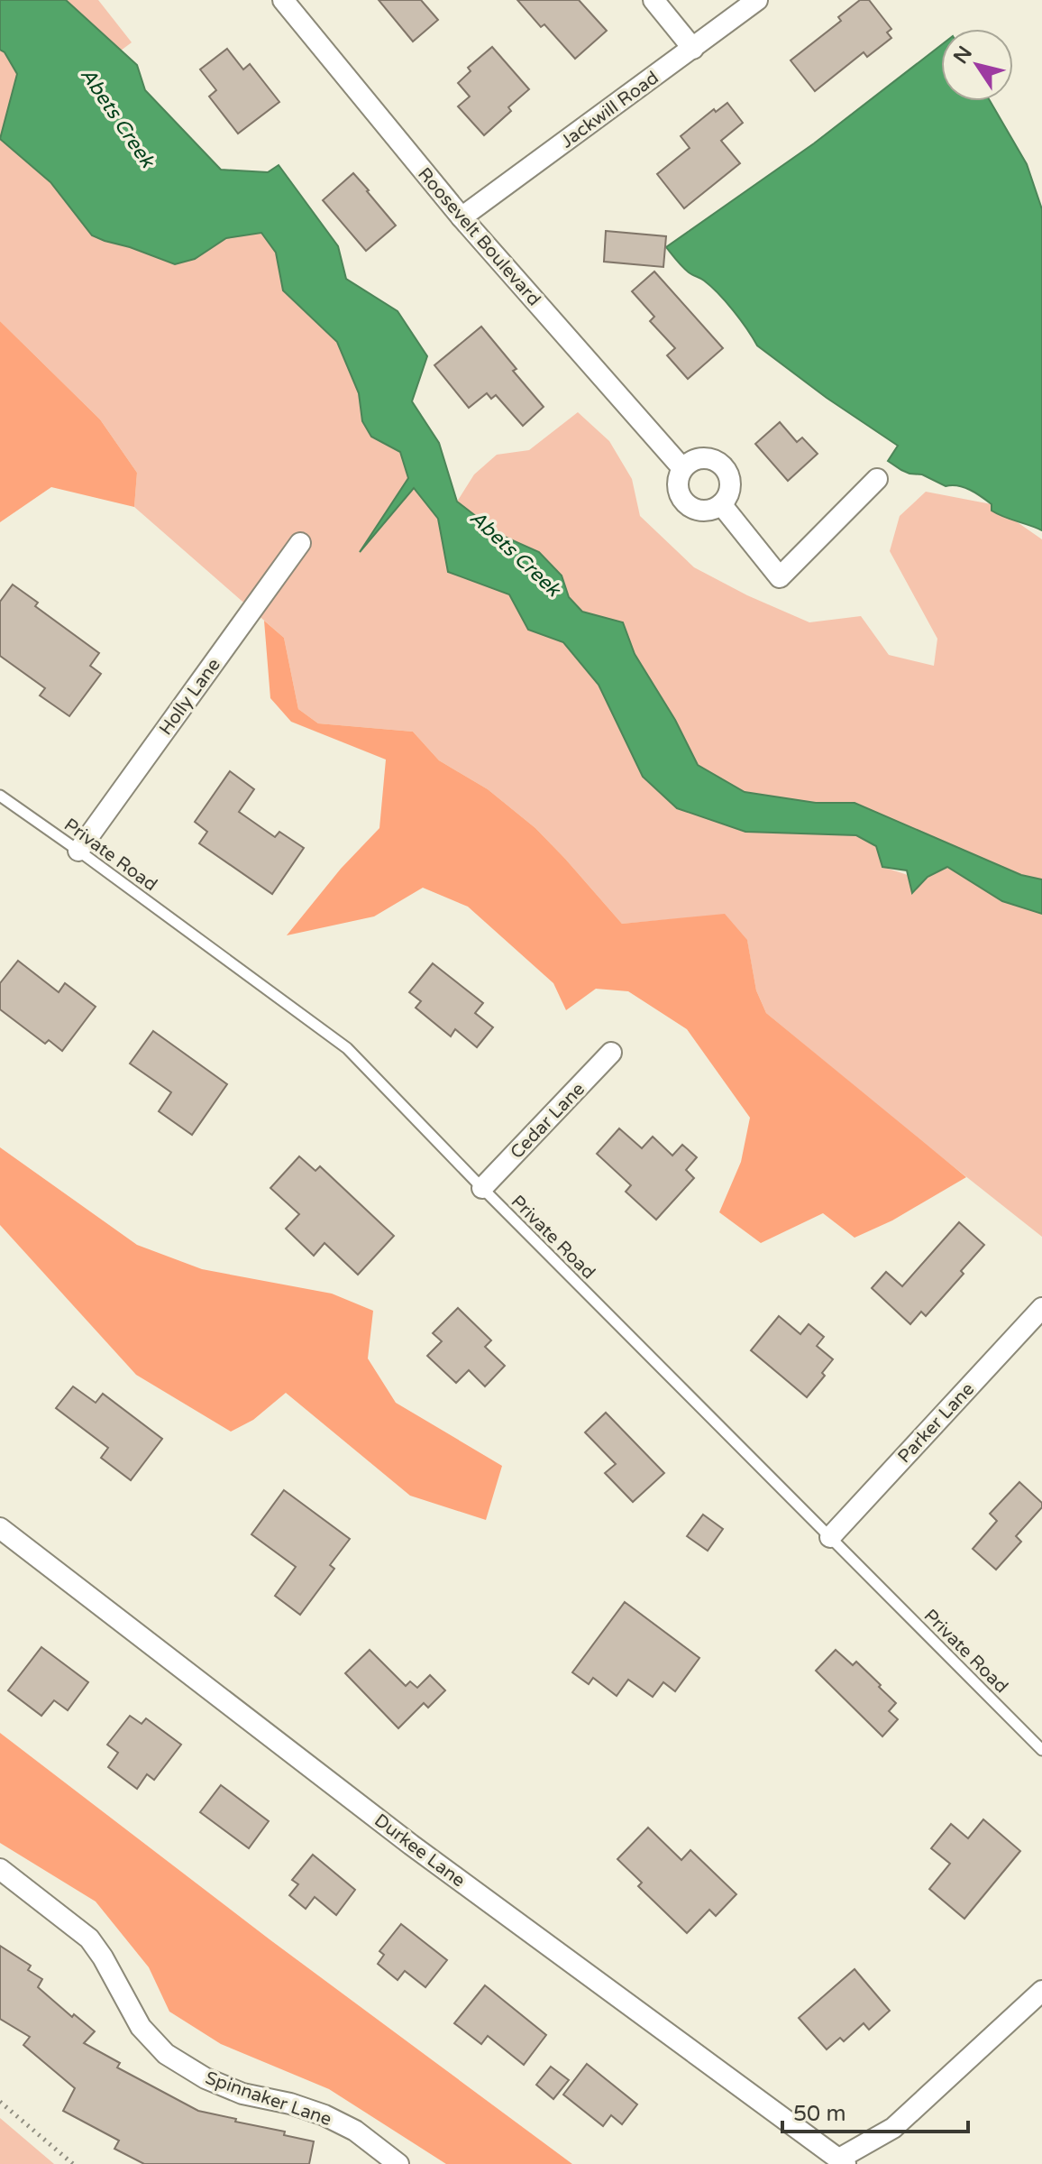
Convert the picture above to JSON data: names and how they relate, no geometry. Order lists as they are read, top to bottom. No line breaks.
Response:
{"streets":{"street":["Jackwill Road","Roosevelt Boulevard","Holly Lane","Cedar Lane","Parker Lane","Durkee Lane","Spinnaker Lane"],"lane":["Private Road"]},"crossings":[["Jackwill Road","Roosevelt Boulevard"],["Holly Lane","Private Road"],["Private Road","Cedar Lane"],["Private Road","Parker Lane"]],"water":["Abets Creek"],"scale_bar":"50 m","north":"top left"}
